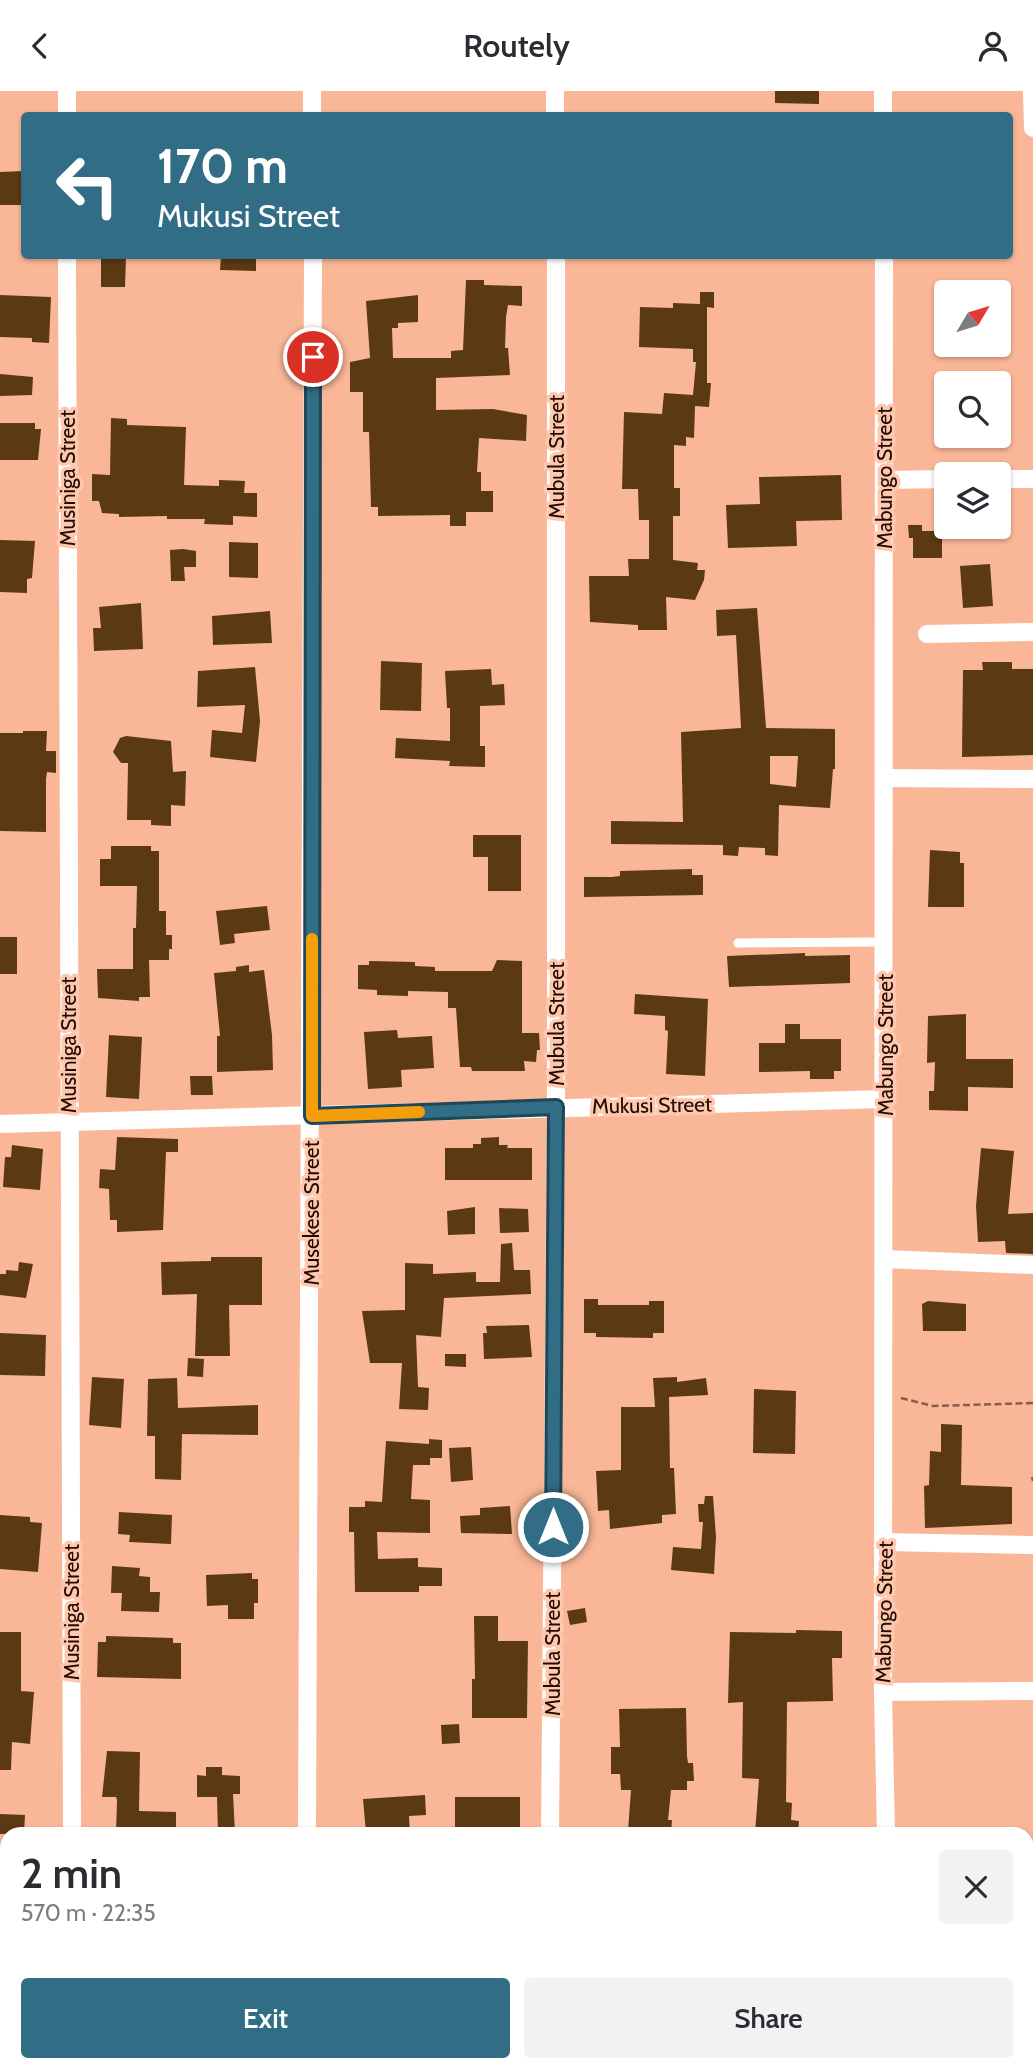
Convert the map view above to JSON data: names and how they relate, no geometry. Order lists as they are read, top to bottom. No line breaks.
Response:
{"streets":{"street":["Mubula Street","Musiniga Street","Mabungo Street","Mukusi Street","Musekese Street"]},"crossings":[["Mubula Street","Mukusi Street"],["Musiniga Street","Mukusi Street"],["Mabungo Street","Mukusi Street"],["Mukusi Street","Musekese Street"]],"north":"top right","page":{"header":"Routely","turn":["170 m","Mukusi Street"],"heading":["2 min","570 m · 22:35"],"buttons":["Exit","Share"]}}
